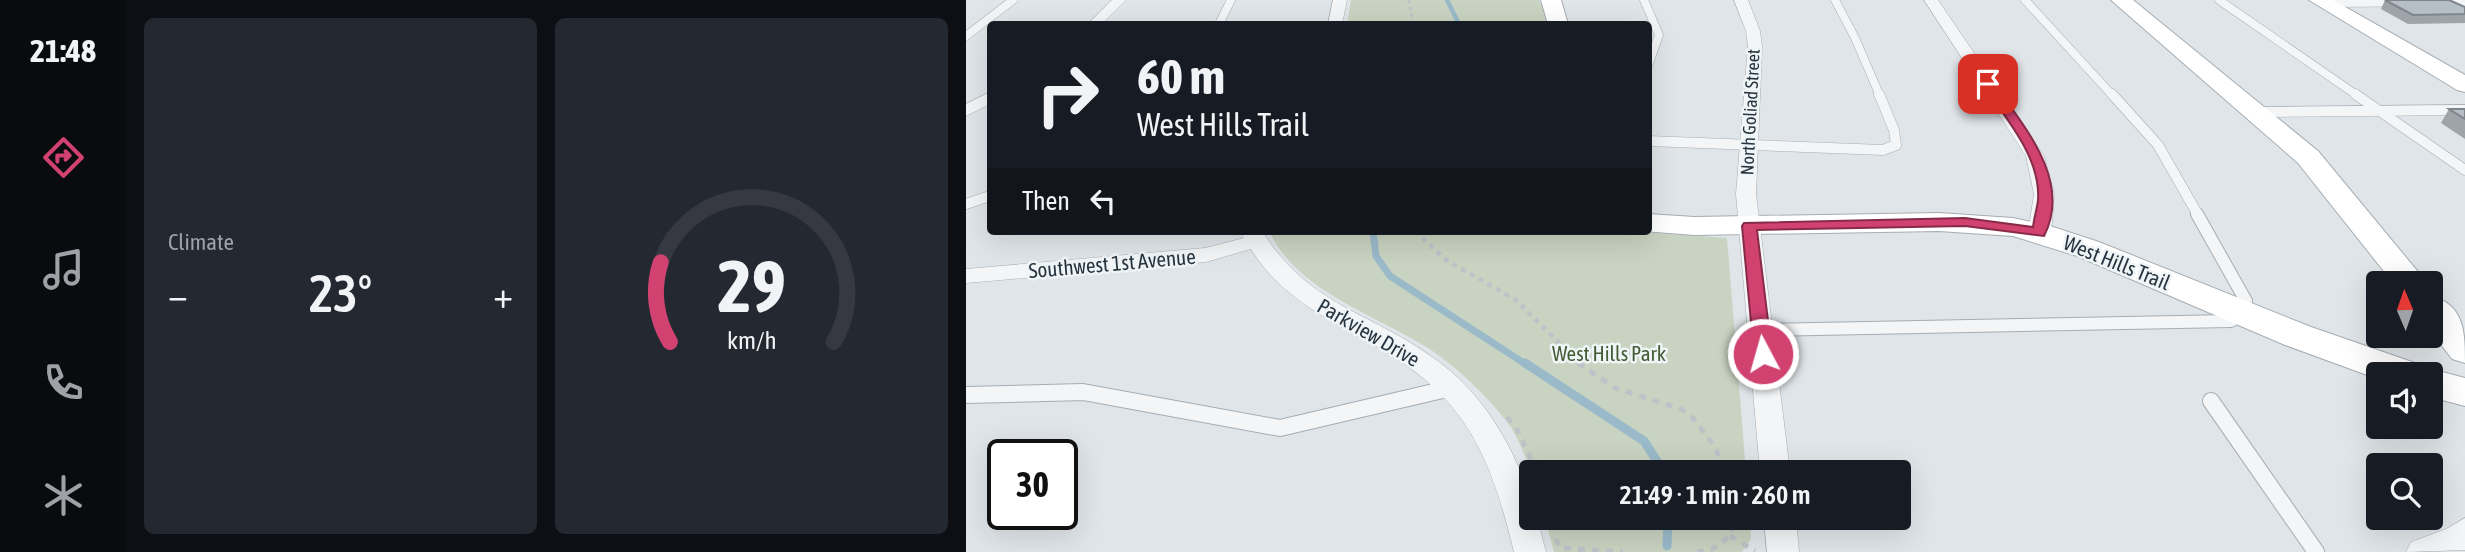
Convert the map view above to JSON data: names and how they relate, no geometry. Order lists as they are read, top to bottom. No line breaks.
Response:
{"streets":{"street":["North Goliad Street","West Hills Trail","Southwest 1st Avenue","Parkview Drive"]},"crossings":[["North Goliad Street","West Hills Trail"],["Southwest 1st Avenue","Parkview Drive"]],"parks":["West Hills Park"],"north":"top","page":{"tabs":"21:48","tile":"Climate","turn":["60 m","West Hills Trail"],"then":"Then","heat":["−","23°","+"],"limit":"30","trip":"21:49 · 1 min · 260 m","gauge":["29","km/h"]}}
